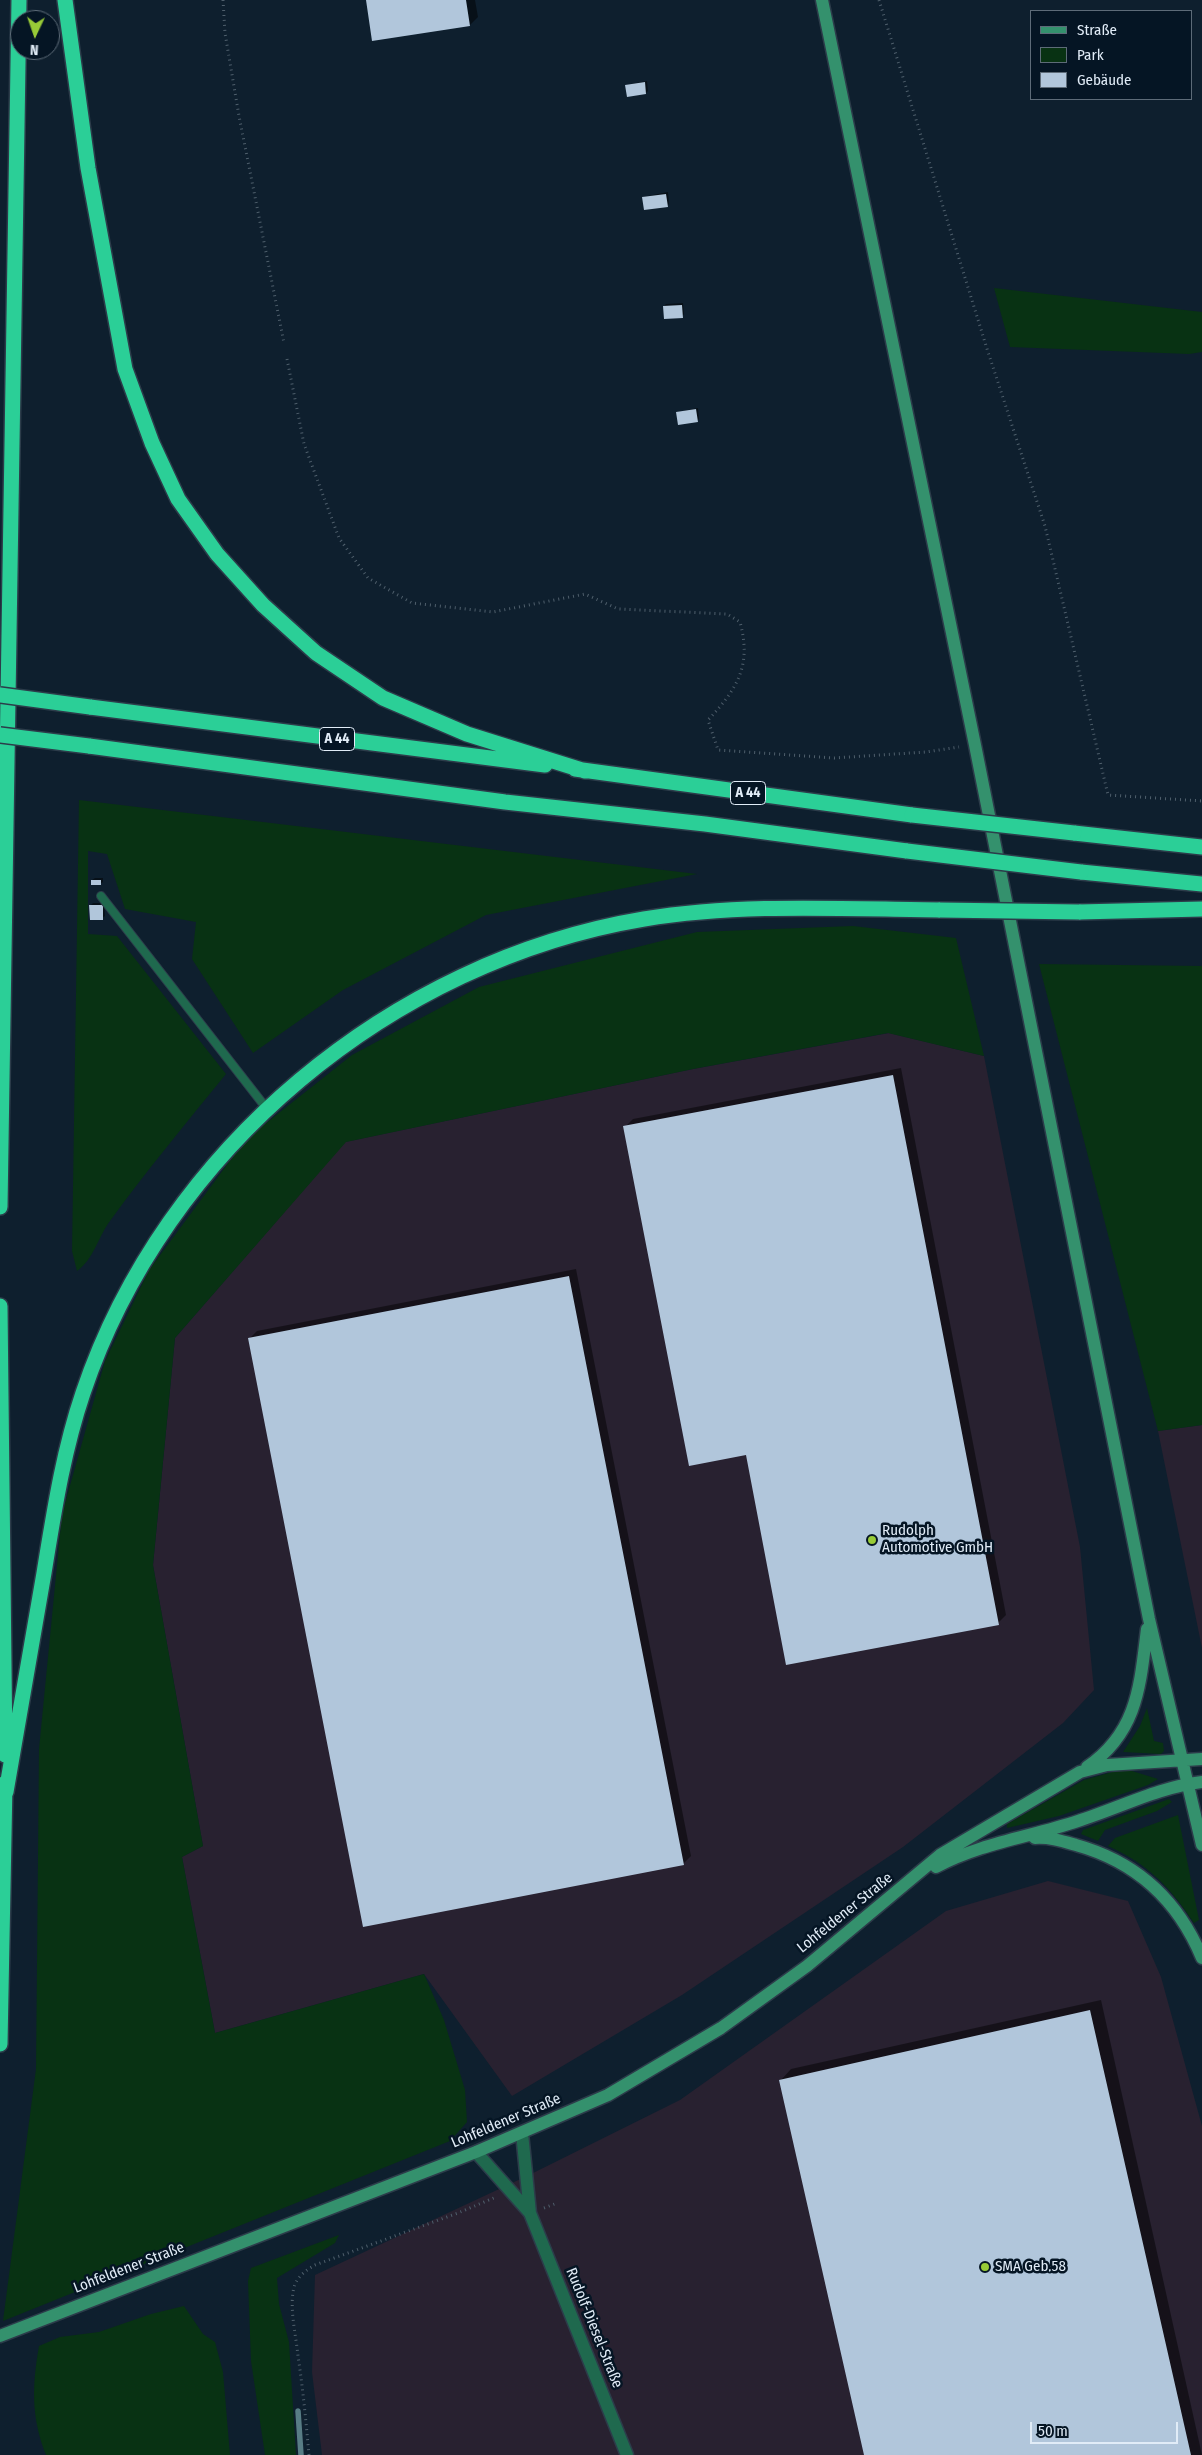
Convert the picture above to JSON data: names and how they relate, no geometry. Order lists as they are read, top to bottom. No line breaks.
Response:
{"streets":{"highway":["A 44"],"main road":["Lohfeldener Straße"],"street":["Rudolf-Diesel-Straße"]},"crossings":[["Lohfeldener Straße","Rudolf-Diesel-Straße"]],"places":["Rudolph Automotive GmbH","SMA Geb.58"],"legend":["Straße","Park","Gebäude"],"scale_bar":"50 m","north":"bottom"}
